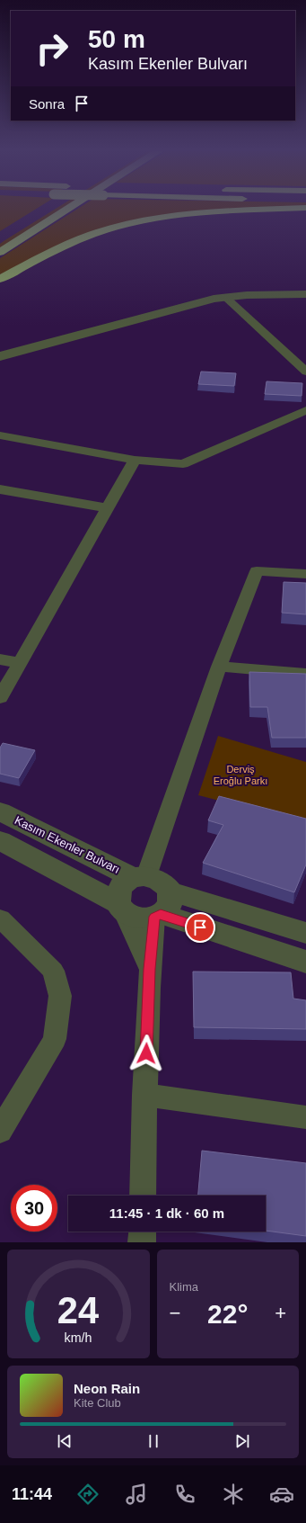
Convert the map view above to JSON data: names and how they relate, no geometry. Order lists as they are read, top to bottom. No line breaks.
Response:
{"streets":{"street":["Kasım Ekenler Bulvarı"]},"parks":["Derviş Eroğlu Parkı"],"page":{"turn":["50 m","Kasım Ekenler Bulvarı"],"then":"Sonra","limit":"30","trip":"11:45 · 1 dk · 60 m","tile":"Klima","heat":["−","22°","+"],"song":["Neon Rain","Kite Club"],"tabs":"11:44","gauge":["24","km/h"]}}
